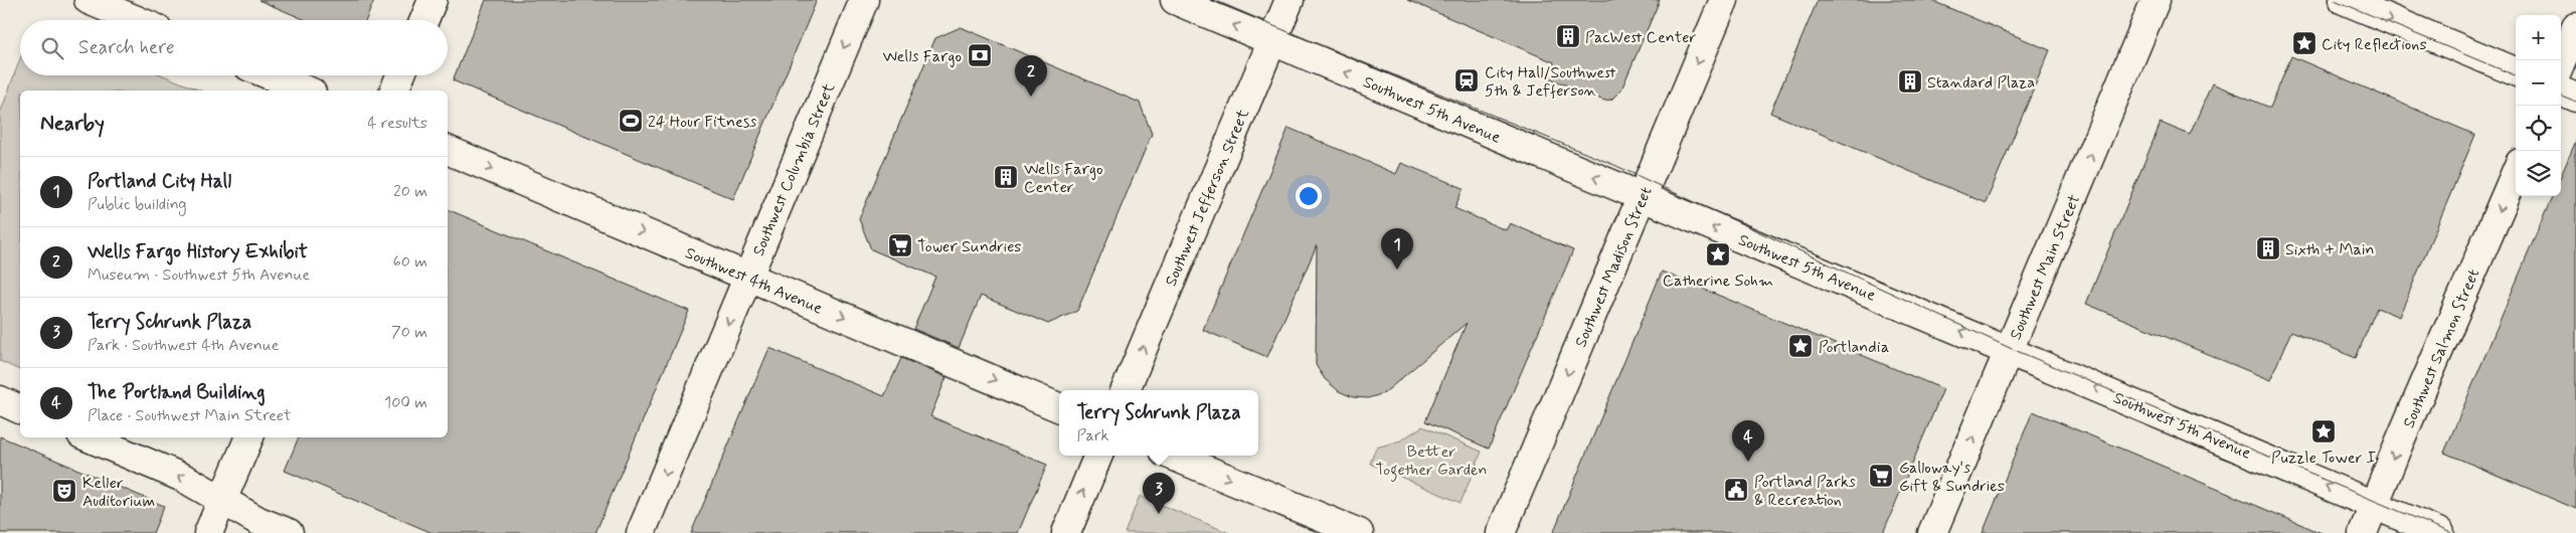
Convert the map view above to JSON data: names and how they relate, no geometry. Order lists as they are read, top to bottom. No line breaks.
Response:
{"streets":{"main road":["Southwest 5th Avenue","Southwest Columbia Street","Southwest Jefferson Street","Southwest Madison Street","Southwest Main Street","Southwest 4th Avenue","Southwest Salmon Street"]},"crossings":[["Southwest 5th Avenue","Southwest Jefferson Street"],["Southwest 5th Avenue","Southwest Madison Street"],["Southwest 5th Avenue","Southwest Main Street"],["Southwest 5th Avenue","Southwest Salmon Street"],["Southwest Columbia Street","Southwest 4th Avenue"]],"one_way":["Southwest 5th Avenue","Southwest Columbia Street","Southwest Jefferson Street","Southwest Madison Street","Southwest Main Street","Southwest 4th Avenue","Southwest Salmon Street"],"parks":["Better Together Garden"],"places":{"building":["PacWest Center","Standard Plaza","Wells Fargo Center","Sixth + Main"],"place":["City Reflections","Catherine Sohm","Portlandia","Puzzle Tower I"],"bank":["Wells Fargo"],"station":["City Hall/Southwest 5th & Jefferson"],"sports":["24 Hour Fitness"],"supermarket":["Tower Sundries","Galloway's Gift & Sundries"],"public building":["Portland Parks & Recreation"],"theatre":["Keller Auditorium"]},"page":{"map_buttons":["+","−"],"search":"Search here","pins":["2","1","4","3"],"heading":["Nearby","4 results"],"list":[{"mark":"1","name":"Portland City Hall","note":"Public building","value":"20 m"},{"mark":"2","name":"Wells Fargo History Exhibit","note":"Museum · Southwest 5th Avenue","value":"60 m"},{"mark":"3","name":"Terry Schrunk Plaza","note":"Park · Southwest 4th Avenue","value":"70 m"},{"mark":"4","name":"The Portland Building","note":"Place · Southwest Main Street","value":"100 m"}],"popup":["Terry Schrunk Plaza","Park"]}}
